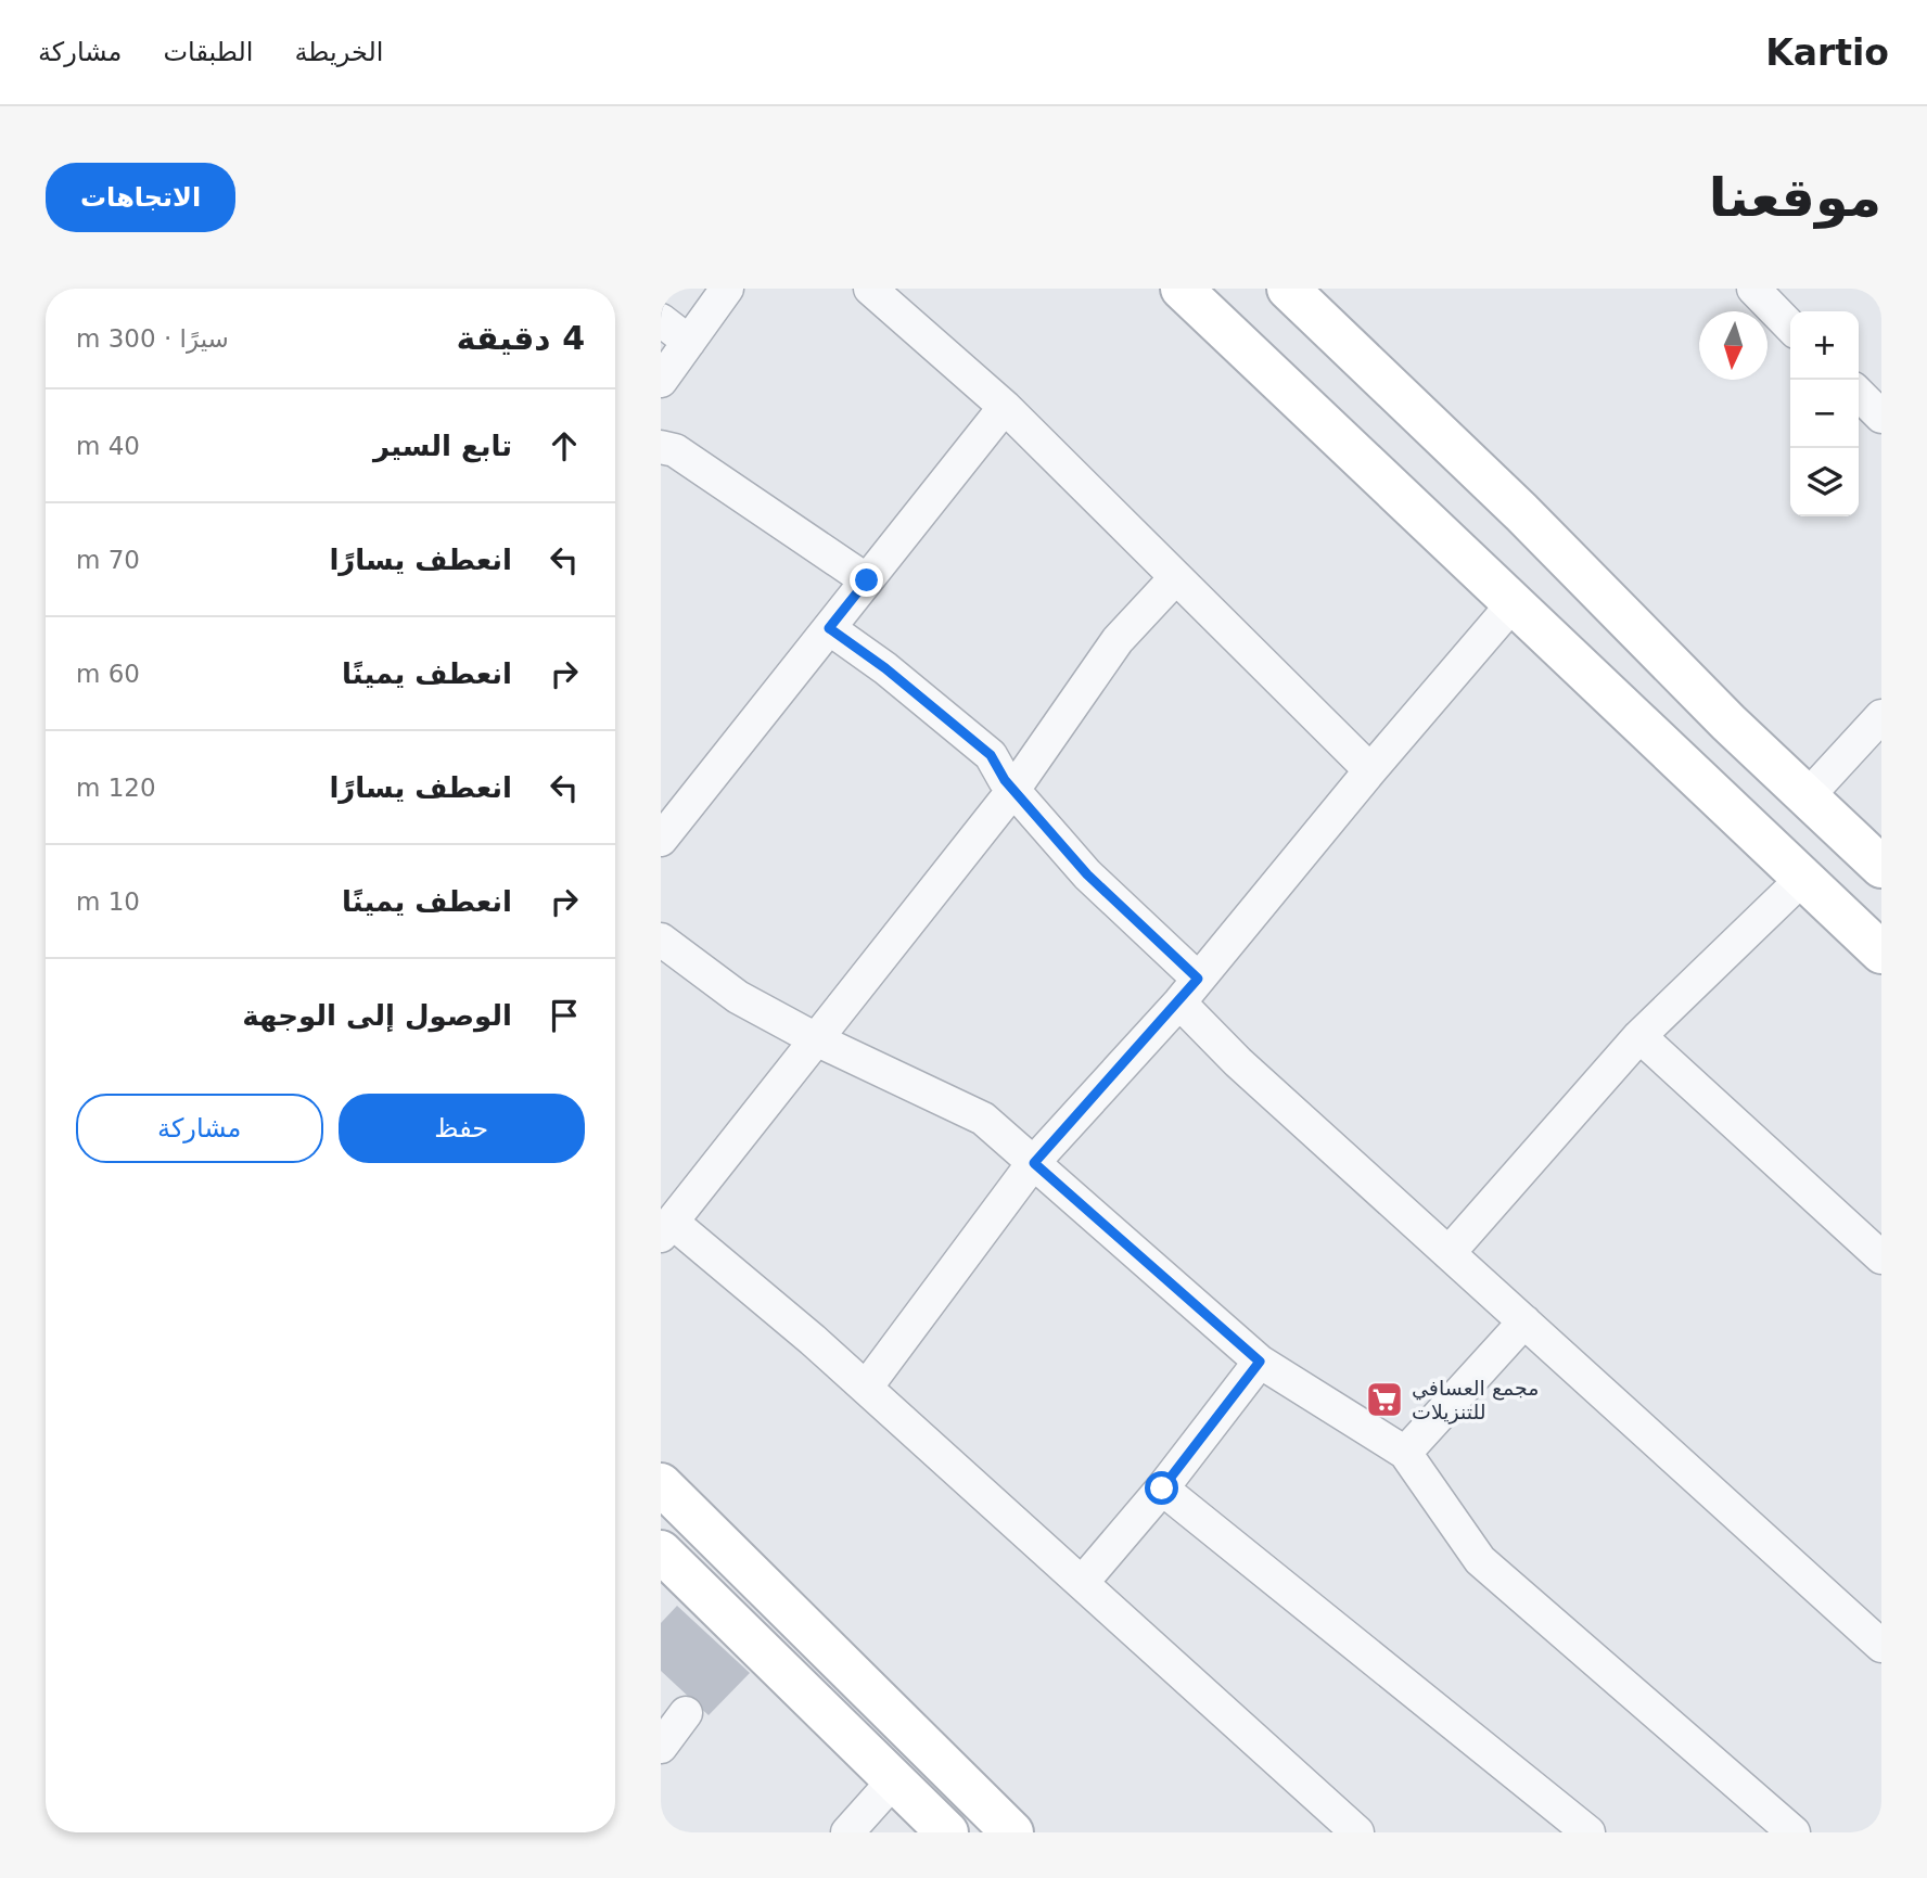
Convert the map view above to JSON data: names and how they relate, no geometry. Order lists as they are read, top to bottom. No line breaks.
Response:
{"places":{"supermarket":["مجمع العسافي للتنزيلات"]},"north":"bottom","page":{"header":"Kartio","nav":["الخريطة","الطبقات","مشاركة"],"buttons":["الاتجاهات",["حفظ","مشاركة"]],"title":"موقعنا","heading":["4 دقيقة","سيرًا · 300 m"],"map_buttons":["+","−"],"list":[["تابع السير","40 m"],["انعطف يسارًا","70 m"],["انعطف يمينًا","60 m"],["انعطف يسارًا","120 m"],["انعطف يمينًا","10 m"],"الوصول إلى الوجهة"]}}
